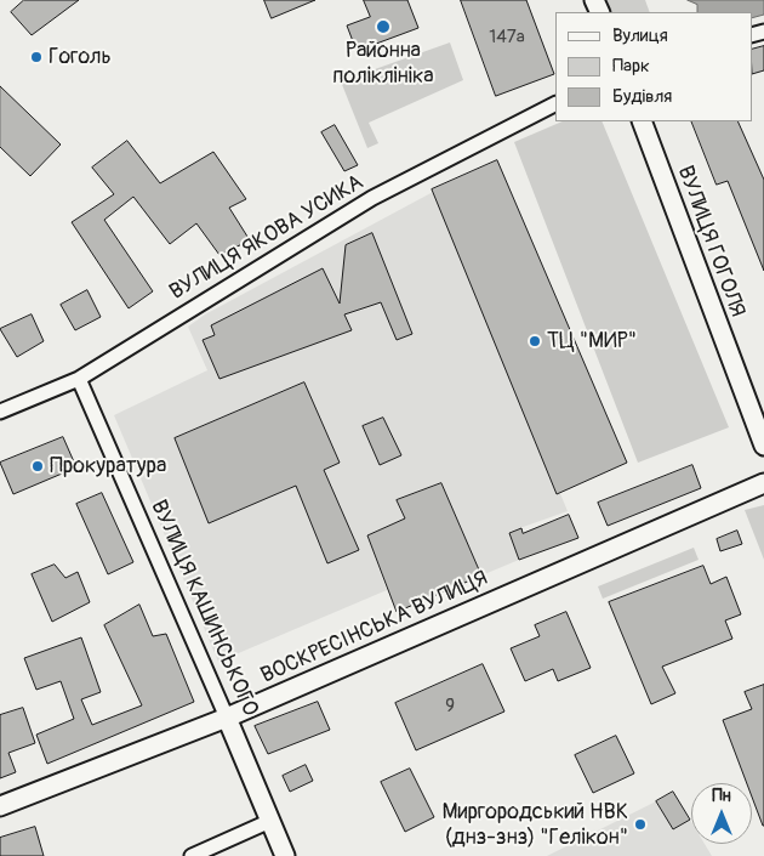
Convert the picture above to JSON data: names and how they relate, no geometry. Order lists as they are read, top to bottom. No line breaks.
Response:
{"streets":{"street":["ВУЛИЦЯ ЯКОВА УСИКА","ВУЛИЦЯ ГОГОЛЯ","ВУЛИЦЯ КАШИНСЬКОГО","ВОСКРЕСІНСЬКА ВУЛИЦЯ"]},"crossings":[["ВУЛИЦЯ ЯКОВА УСИКА","ВУЛИЦЯ КАШИНСЬКОГО"],["ВУЛИЦЯ КАШИНСЬКОГО","ВОСКРЕСІНСЬКА ВУЛИЦЯ"]],"places":["Районна поліклініка","Гоголь","ТЦ \"МИР\"","Прокуратура","Миргородський НВК (днз-знз) \"Гелікон\""],"house_numbers":["147а","9"],"legend":["Вулиця","Парк","Будівля"],"north":"top"}
